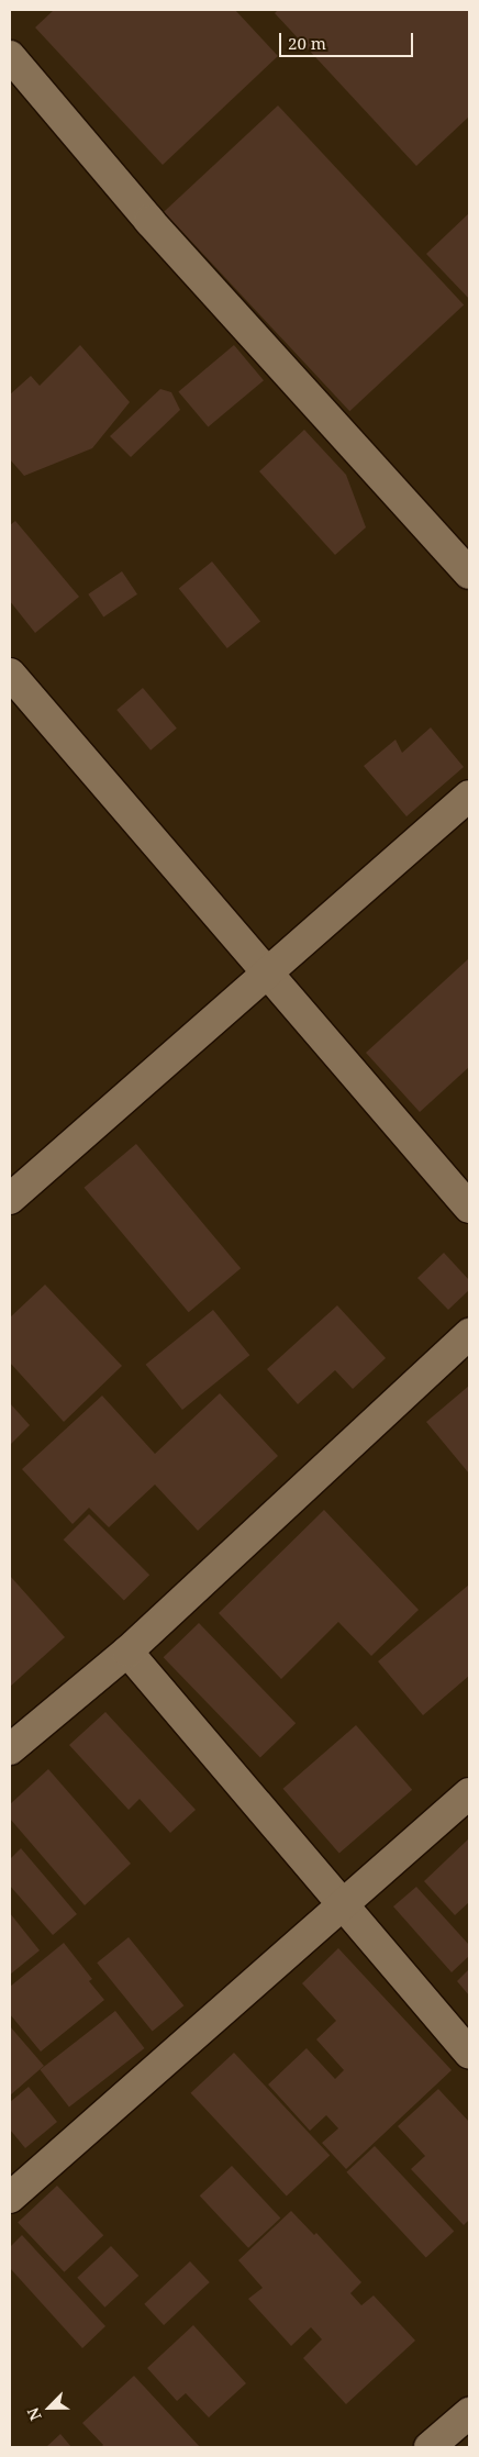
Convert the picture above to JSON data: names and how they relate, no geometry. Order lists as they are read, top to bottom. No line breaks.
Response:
{"scale_bar":"20 m","north":"bottom left"}
